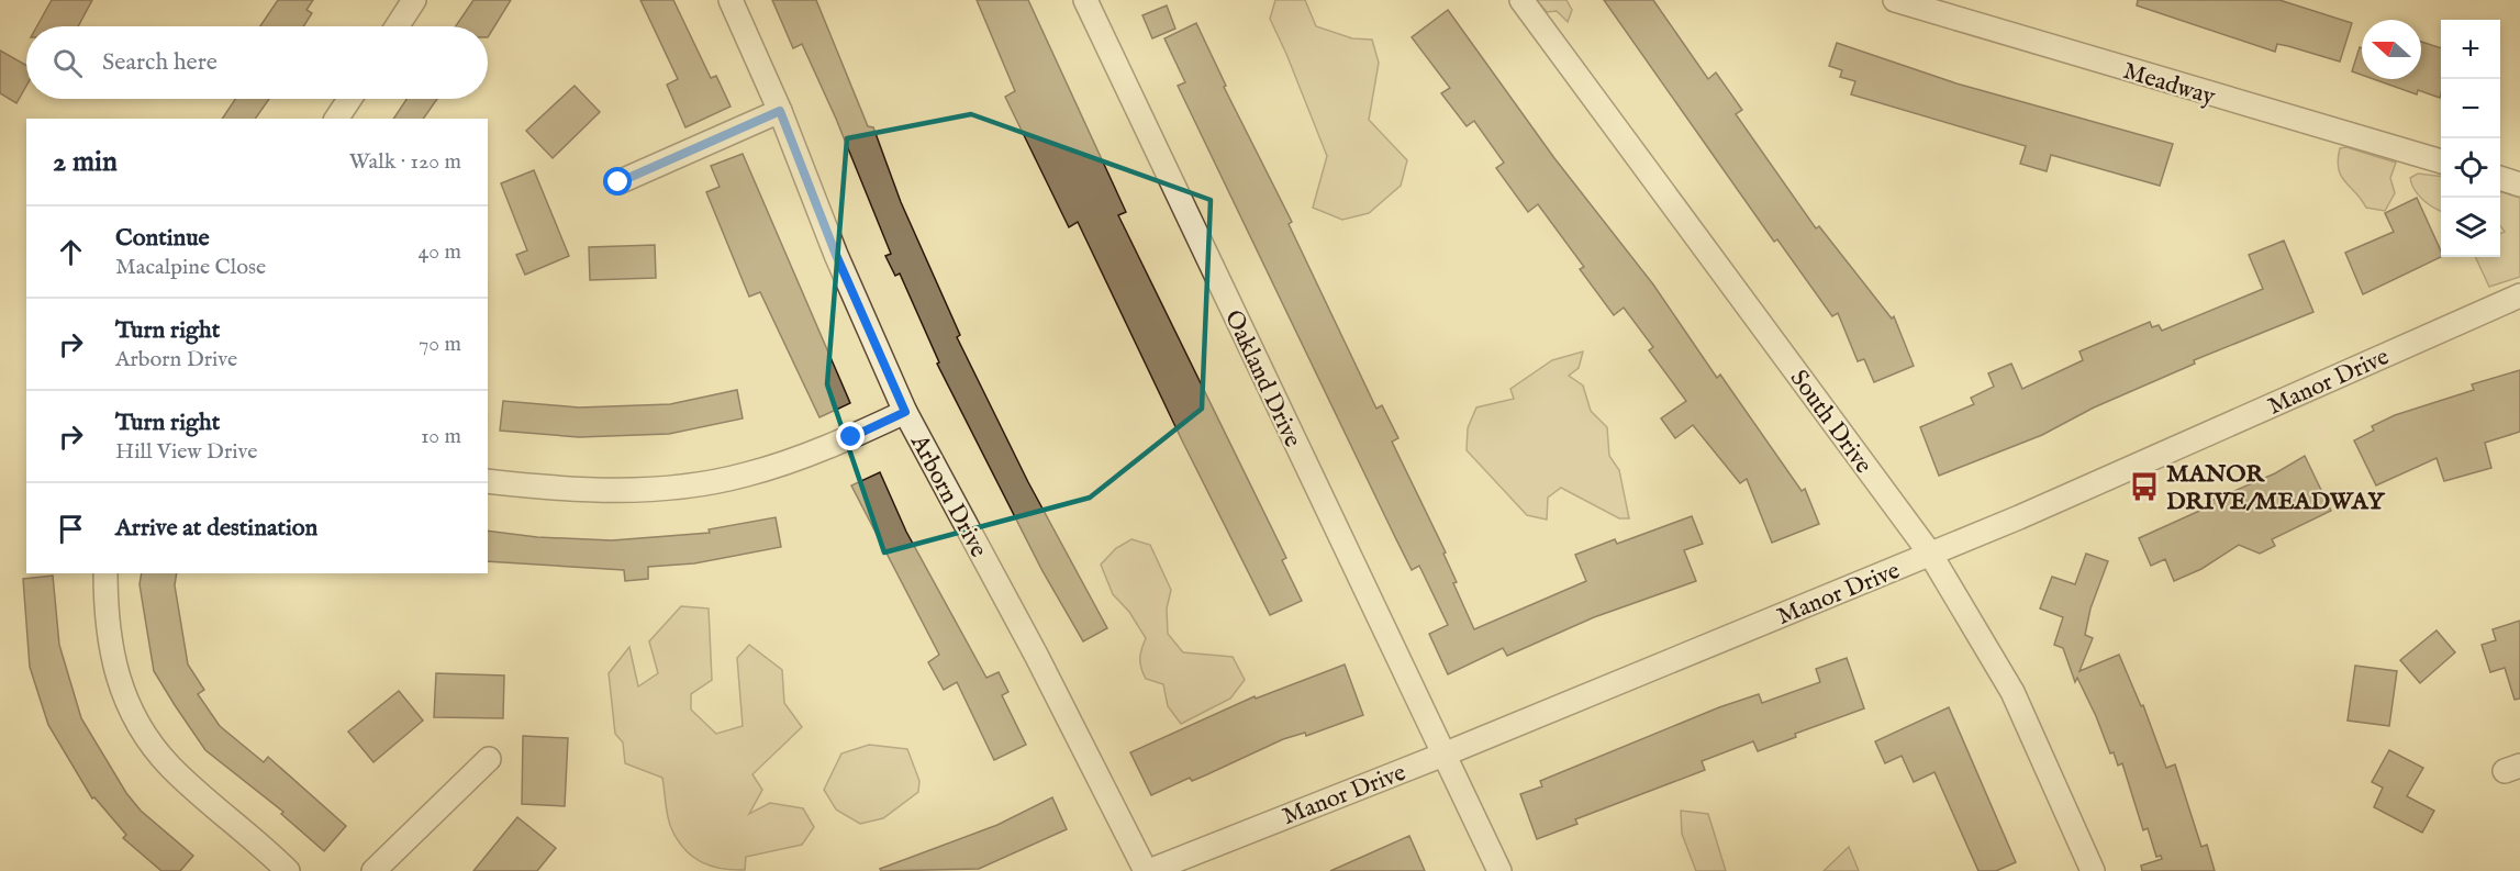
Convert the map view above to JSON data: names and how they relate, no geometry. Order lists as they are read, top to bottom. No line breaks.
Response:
{"streets":{"street":["Meadway","Oakland Drive","Manor Drive","South Drive","Arborn Drive"]},"crossings":[["Oakland Drive","Manor Drive"],["Manor Drive","South Drive"],["Manor Drive","Arborn Drive"]],"places":{"bus stop":["MANOR DRIVE/MEADWAY"]},"north":"left","page":{"map_buttons":["+","−"],"search":"Search here","heading":["2 min","Walk · 120 m"],"list":[["Continue","Macalpine Close","40 m"],["Turn right","Arborn Drive","70 m"],["Turn right","Hill View Drive","10 m"],"Arrive at destination"]}}
